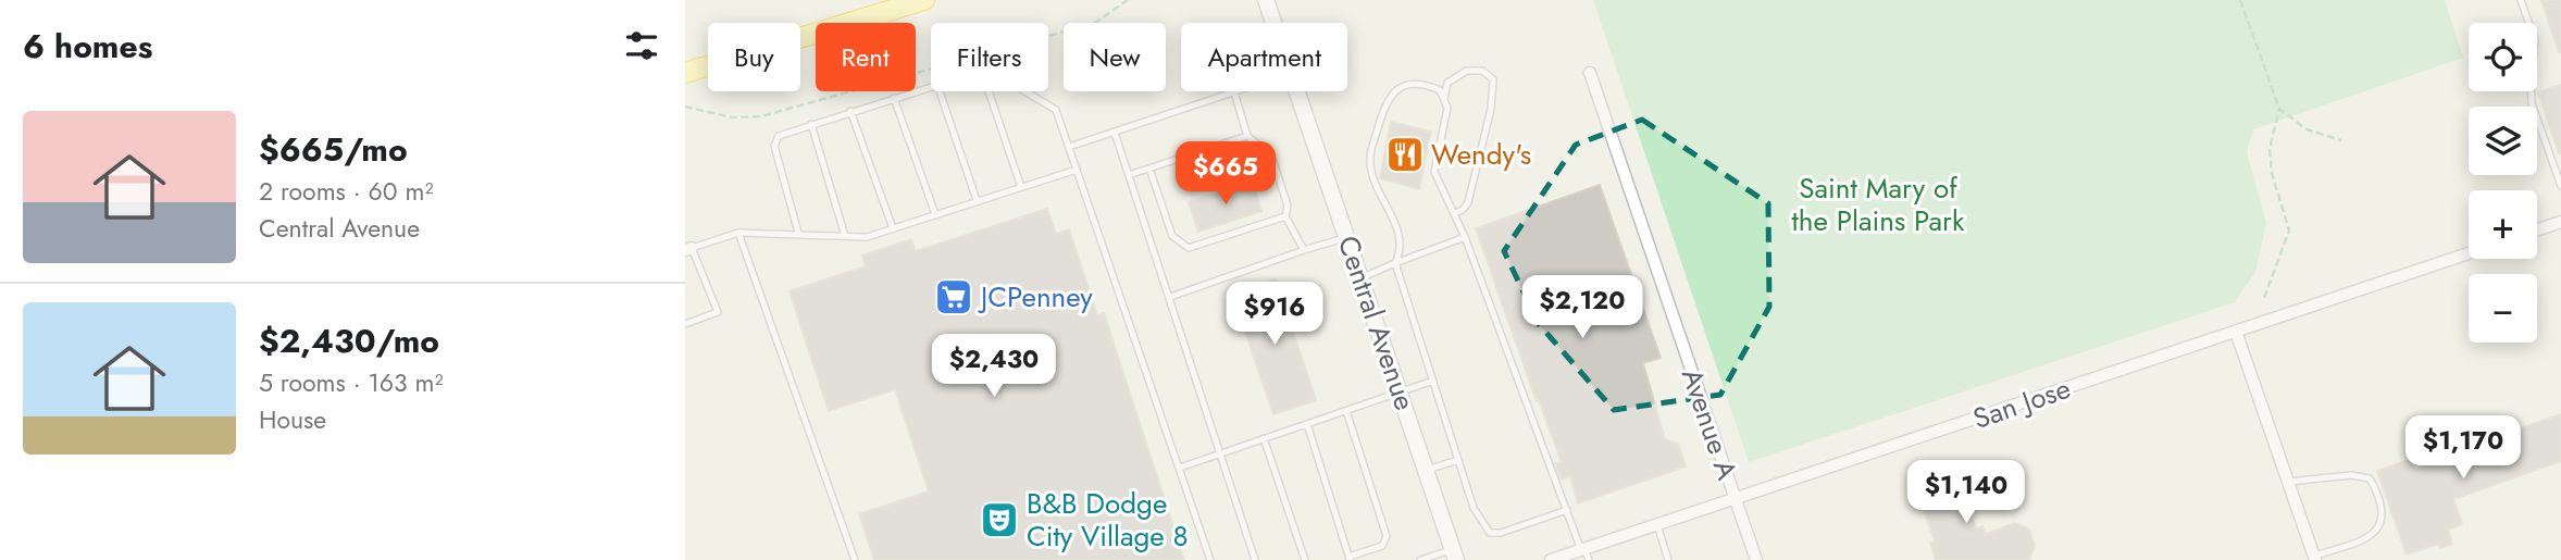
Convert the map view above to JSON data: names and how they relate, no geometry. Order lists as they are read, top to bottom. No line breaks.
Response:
{"streets":{"street":["Central Avenue","San Jose","Avenue A"]},"crossings":[["San Jose","Avenue A"]],"parks":["Saint Mary of the Plains Park"],"places":{"restaurant":["Wendy's"],"supermarket":["JCPenney"],"theatre":["B&B Dodge City Village 8"]},"page":{"heading":"6 homes","map_buttons":["+","−"],"chip":["Buy","Rent","Filters","New","Apartment"],"list":[{"name":"$665/mo","note":"2 rooms · 60 m² · Central Avenue"},{"name":"$2,430/mo","note":"5 rooms · 163 m² · House"}],"price":["$665","$2,120","$916","$2,430","$1,170","$1,140"]}}
